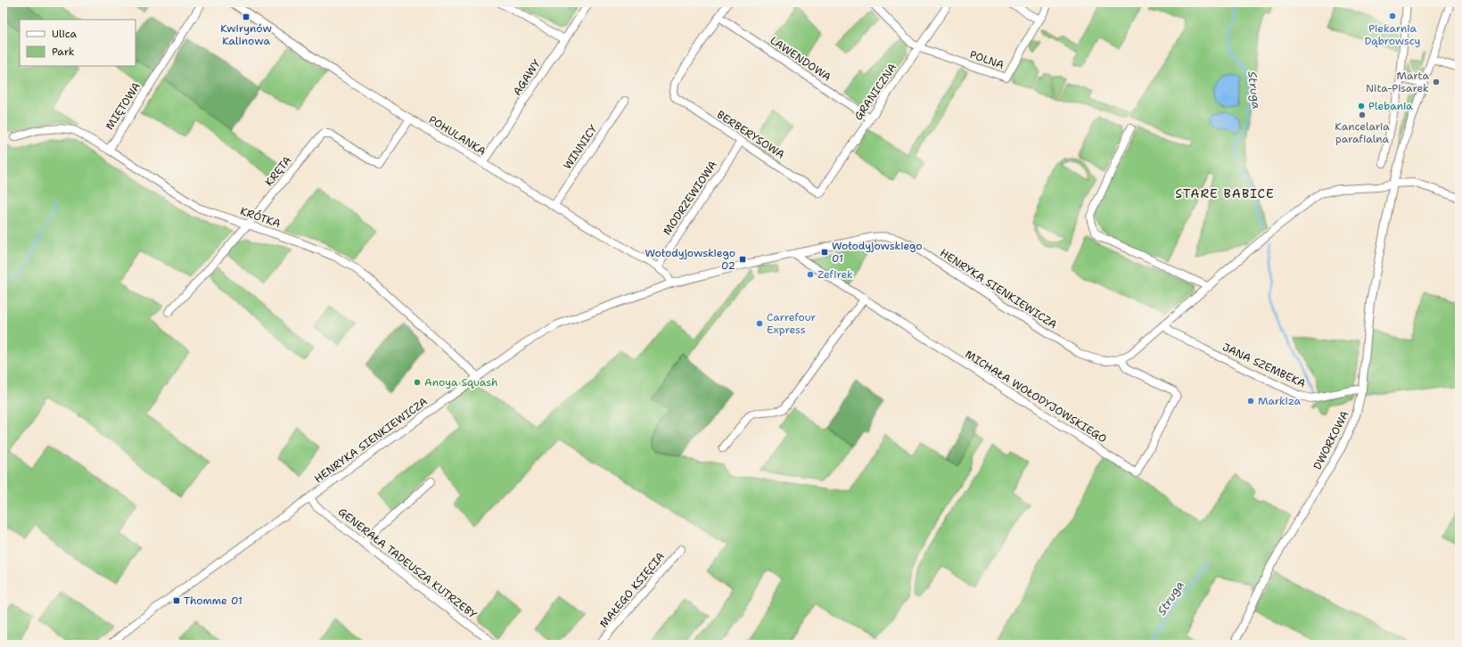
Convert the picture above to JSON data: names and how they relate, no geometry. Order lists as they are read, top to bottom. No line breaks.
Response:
{"streets":{"street":["LAWENDOWA","POLNA","AGAWY","GRANICZNA","MIĘTOWA","BERBERYSOWA","POHULANKA","WINNICY","KRĘTA","MODRZEWIOWA","KRÓTKA","HENRYKA SIENKIEWICZA","JANA SZEMBEKA","MICHAŁA WOŁODYJOWSKIEGO","DWORKOWA","GENERAŁA TADEUSZA KUTRZEBY","MAŁEGO KSIĘCIA"]},"crossings":[["LAWENDOWA","GRANICZNA"],["LAWENDOWA","BERBERYSOWA"],["POLNA","GRANICZNA"],["AGAWY","POHULANKA"],["GRANICZNA","BERBERYSOWA"],["MIĘTOWA","KRÓTKA"],["BERBERYSOWA","MODRZEWIOWA"],["POHULANKA","WINNICY"],["POHULANKA","KRĘTA"],["POHULANKA","MODRZEWIOWA"],["POHULANKA","HENRYKA SIENKIEWICZA"],["KRĘTA","KRÓTKA"],["KRÓTKA","HENRYKA SIENKIEWICZA"],["HENRYKA SIENKIEWICZA","JANA SZEMBEKA"],["HENRYKA SIENKIEWICZA","MICHAŁA WOŁODYJOWSKIEGO"],["HENRYKA SIENKIEWICZA","DWORKOWA"],["HENRYKA SIENKIEWICZA","GENERAŁA TADEUSZA KUTRZEBY"],["JANA SZEMBEKA","DWORKOWA"]],"districts":["STARE BABICE"],"water":["Struga"],"places":{"other":["Piekarnia Dąbrowscy","Marta Nita-Pisarek","Plebania","Kancelaria parafialna","Zefirek","Carrefour Express","Anoya Squash","Markiza"],"transit":["Kwirynów Kalinowa","Wołodyjowskiego 01","Wołodyjowskiego 02","Thomme 01"]},"legend":["Ulica","Park"]}
